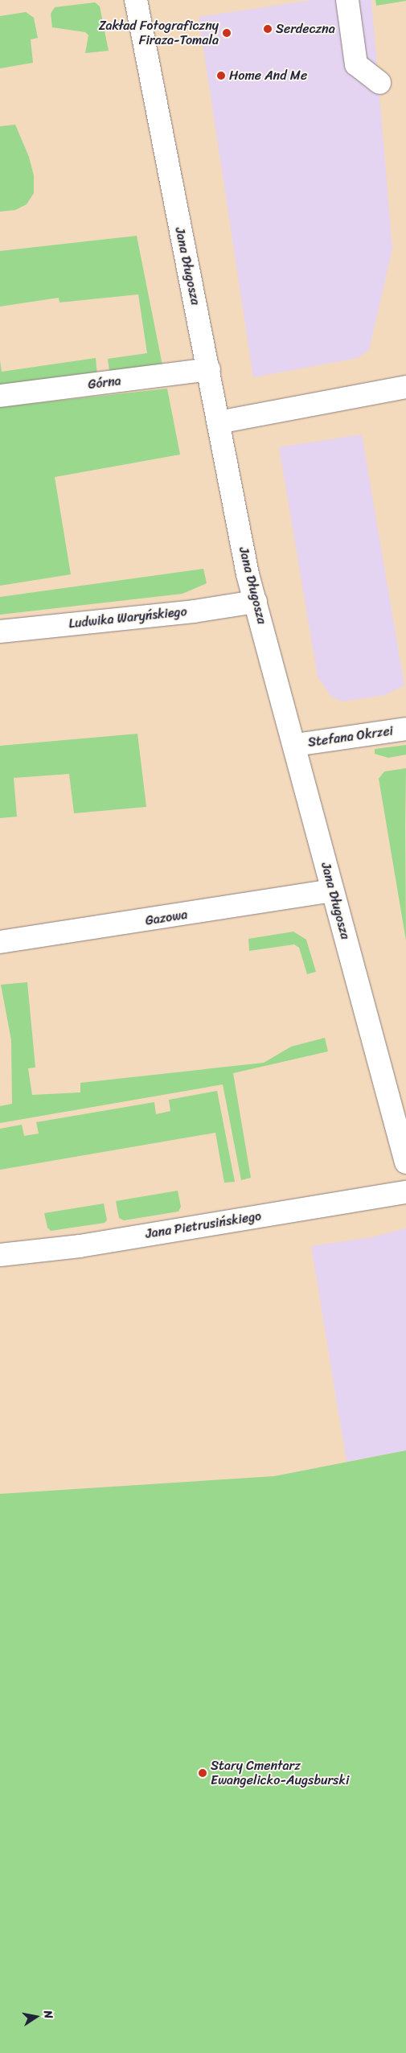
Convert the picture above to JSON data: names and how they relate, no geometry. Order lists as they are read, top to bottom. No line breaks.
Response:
{"streets":{"street":["Jana Długosza","Górna","Ludwika Waryńskiego","Stefana Okrzei","Gazowa","Jana Pietrusińskiego"]},"crossings":[["Jana Długosza","Górna"],["Jana Długosza","Ludwika Waryńskiego"],["Jana Długosza","Stefana Okrzei"],["Jana Długosza","Gazowa"]],"places":["Serdeczna","Zakład Fotograficzny Firaza-Tomala","Home And Me","Stary Cmentarz Ewangelicko-Augsburski"],"north":"right"}
